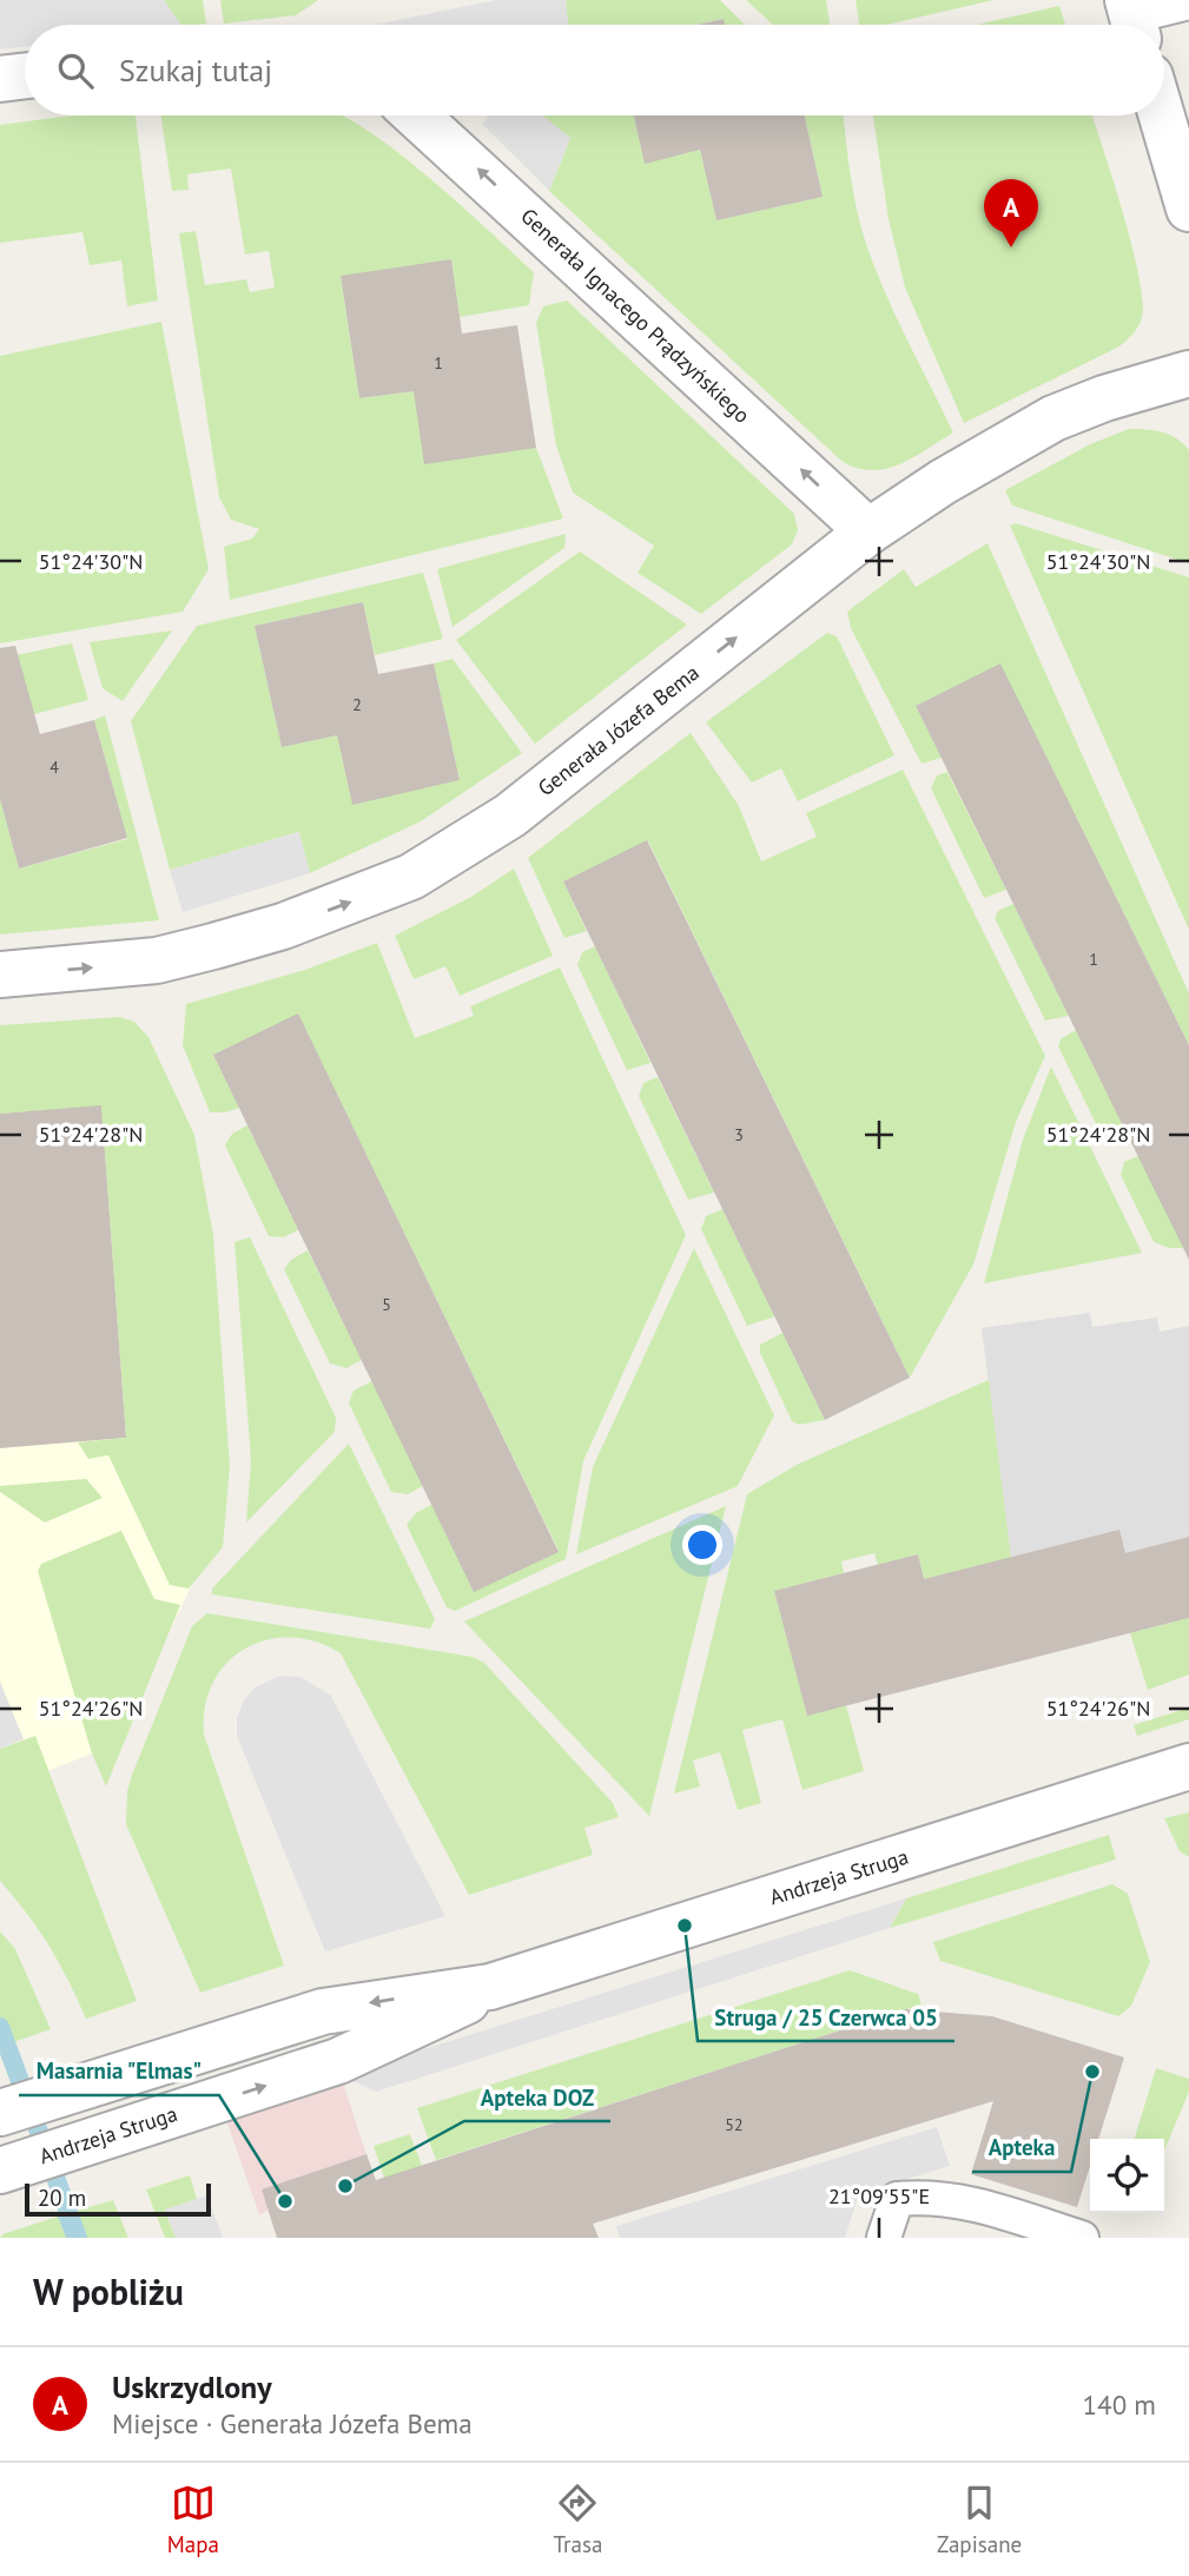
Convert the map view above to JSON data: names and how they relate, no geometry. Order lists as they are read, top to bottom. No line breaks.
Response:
{"streets":{"street":["Generała Ignacego Prądzyńskiego","Generała Józefa Bema","Andrzeja Struga"]},"crossings":[["Generała Ignacego Prądzyńskiego","Generała Józefa Bema"]],"one_way":["Generała Ignacego Prądzyńskiego","Generała Józefa Bema"],"places":["Struga / 25 Czerwca 05","Apteka","Apteka DOZ","Masarnia \"Elmas\""],"house_numbers":["1","2","4","1","3","5","52"],"scale_bar":"20 m","page":{"search":"Szukaj tutaj","pins":"A","scale":"20 m","heading":"W pobliżu","list":[{"mark":"A","name":"Uskrzydlony","note":"Miejsce · Generała Józefa Bema","value":"140 m"}],"nav":["Mapa","Trasa","Zapisane"]},"coordinates":["51°24'30\"N","51°24'28\"N","51°24'26\"N","21°09'55\"E"]}
